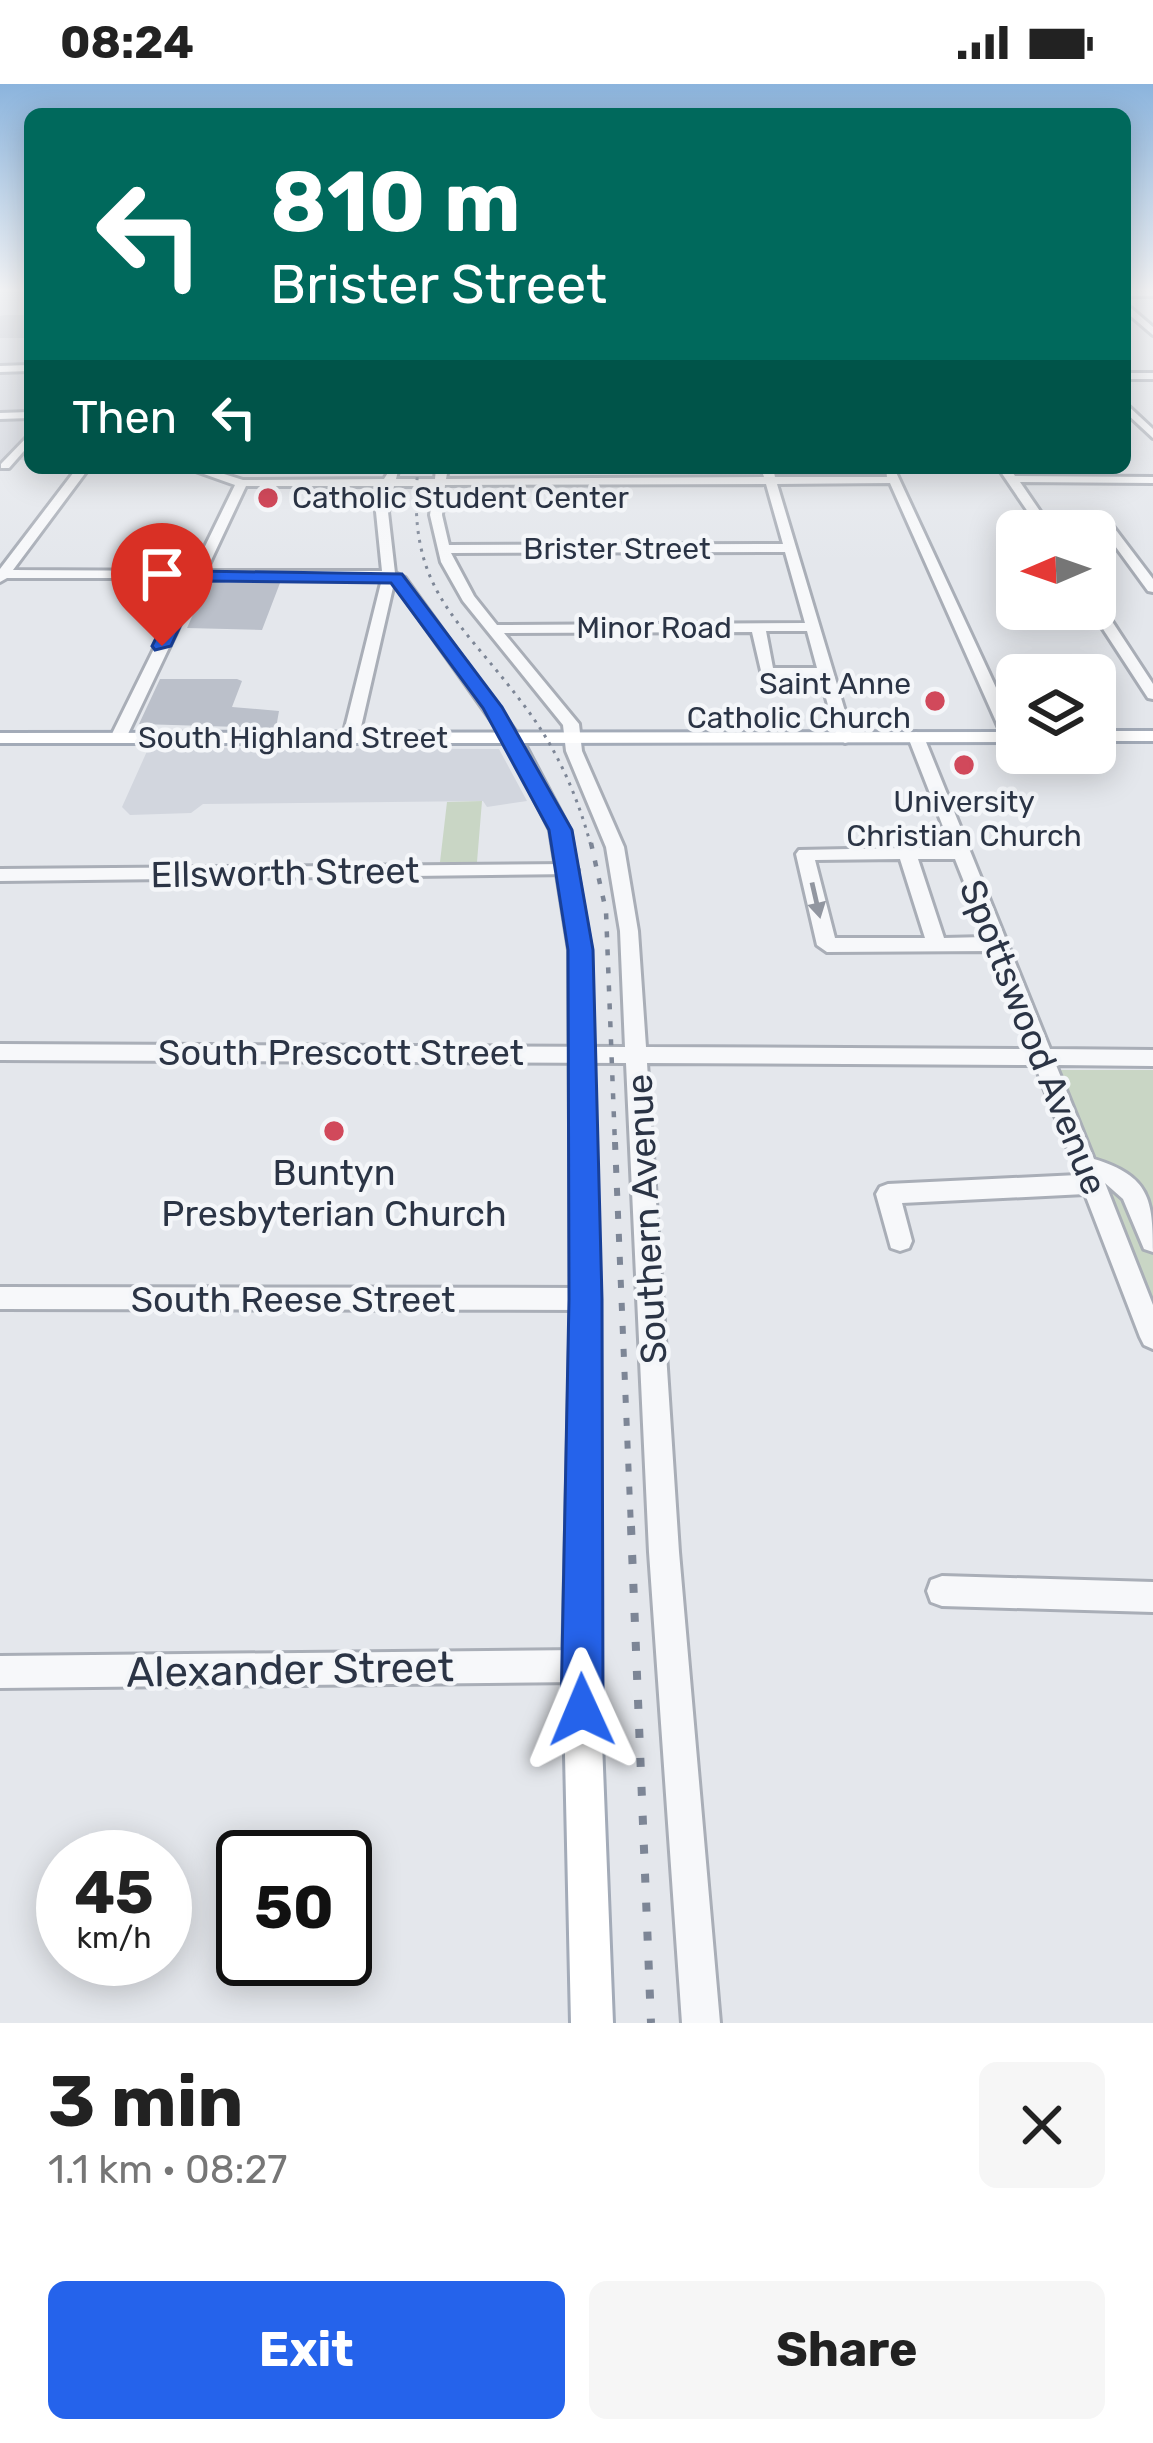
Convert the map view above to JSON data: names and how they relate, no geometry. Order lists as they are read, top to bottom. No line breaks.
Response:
{"streets":{"main road":["South Highland Street","Southern Avenue"],"street":["Brister Street","Minor Road","Ellsworth Street","Spottswood Avenue","South Prescott Street","South Reese Street","Alexander Street"]},"crossings":[["Brister Street","Southern Avenue"],["Minor Road","Southern Avenue"],["South Highland Street","Spottswood Avenue"],["South Highland Street","Southern Avenue"],["Ellsworth Street","Southern Avenue"],["Spottswood Avenue","South Prescott Street"],["South Prescott Street","Southern Avenue"],["Southern Avenue","South Reese Street"],["Southern Avenue","Alexander Street"]],"places":["Catholic Student Center","Saint Anne Catholic Church","University Christian Church","Buntyn Presbyterian Church"],"north":"left","page":{"status":"08:24","turn":["810 m","Brister Street"],"then":"Then","speed":"45 km/h","limit":"50","heading":["3 min","1.1 km · 08:27"],"buttons":["Exit","Share"]}}
